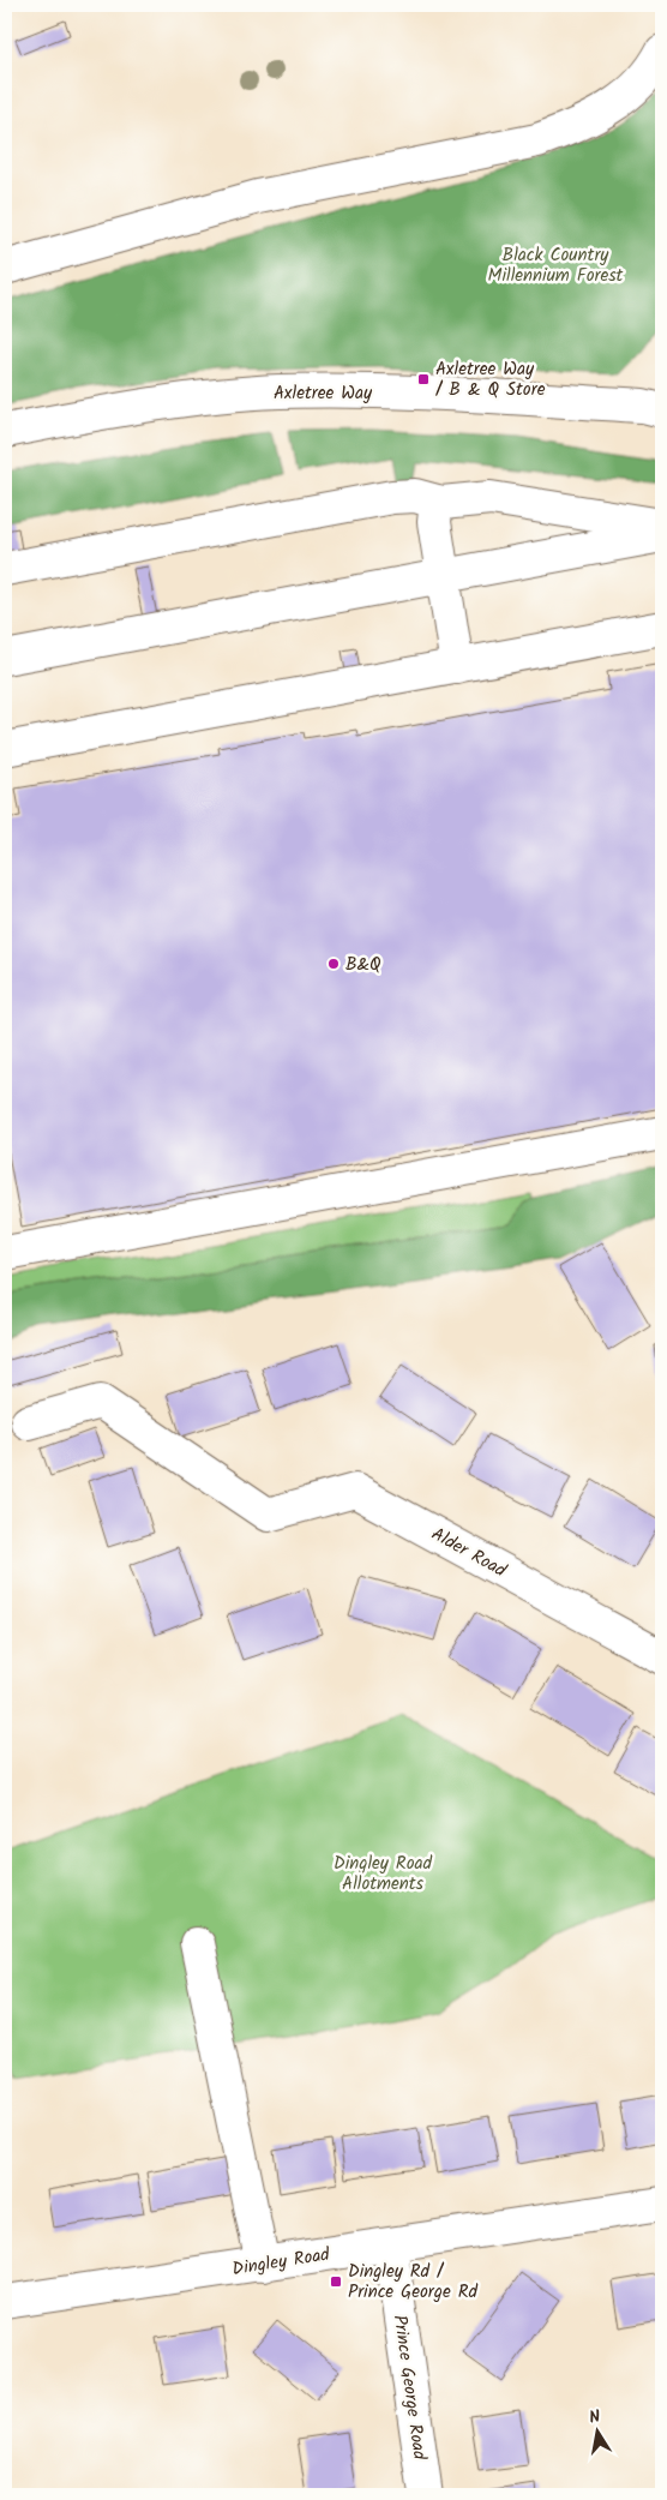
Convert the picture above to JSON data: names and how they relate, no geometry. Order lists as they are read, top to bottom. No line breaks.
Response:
{"streets":{"street":["Axletree Way","Alder Road","Dingley Road","Prince George Road"]},"crossings":[["Dingley Road","Prince George Road"]],"parks":["Black Country Millennium Forest","Dingley Road Allotments"],"places":{"transit":["Axletree Way / B & Q Store","Dingley Rd / Prince George Rd"],"other":["B&Q"]},"north":"top"}
